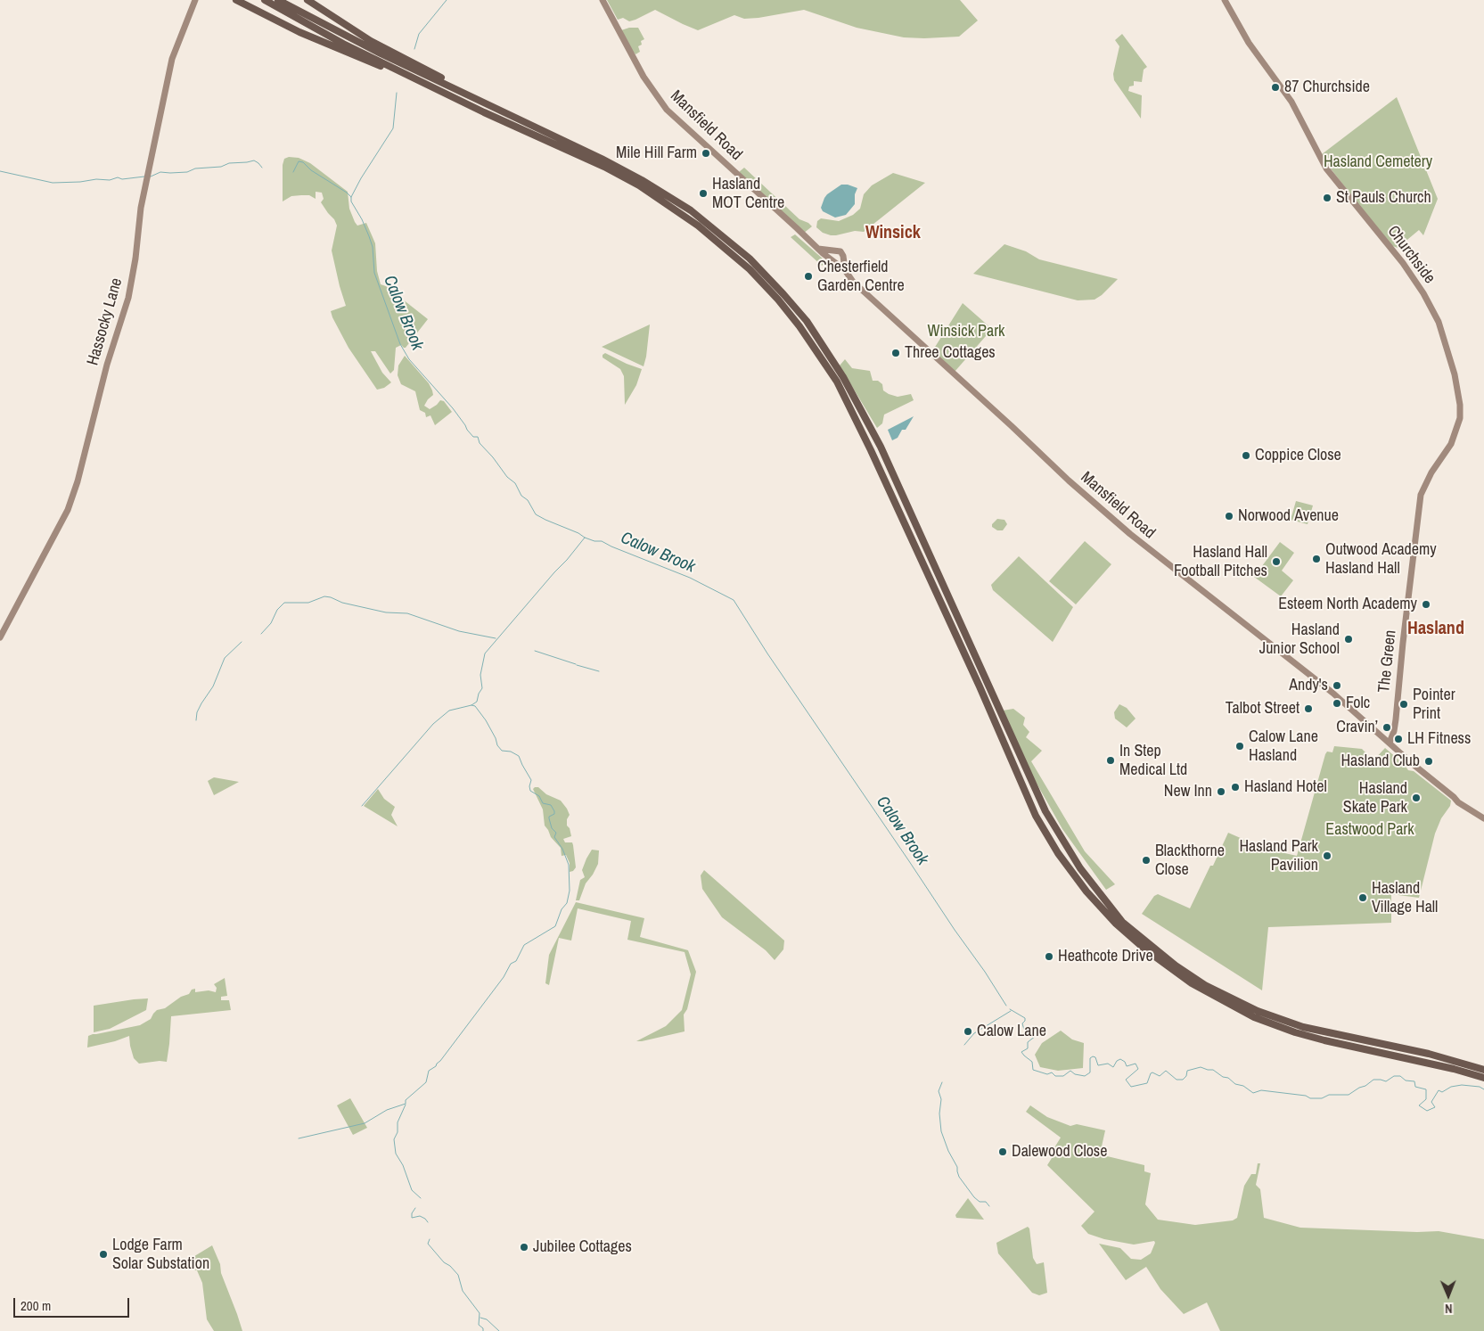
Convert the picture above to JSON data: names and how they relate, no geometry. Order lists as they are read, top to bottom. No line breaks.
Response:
{"streets":{"main road":["Mansfield Road","Churchside","Hassocky Lane","The Green"]},"crossings":[["Mansfield Road","The Green"],["Churchside","The Green"]],"districts":["Winsick","Hasland"],"water":["Calow Brook"],"parks":["Hasland Cemetery","Winsick Park","Eastwood Park"],"places":["87 Churchside","Mile Hill Farm","Hasland MOT Centre","St Pauls Church","Chesterfield Garden Centre","Three Cottages","Coppice Close","Norwood Avenue","Outwood Academy Hasland Hall","Hasland Hall Football Pitches","Esteem North Academy","Hasland Junior School","Andy's","Folc","Pointer Print","Talbot Street","Cravin’","LH Fitness","Calow Lane Hasland","In Step Medical Ltd","Hasland Club","Hasland Hotel","New Inn","Hasland Skate Park","Hasland Park Pavilion","Blackthorne Close","Hasland Village Hall","Heathcote Drive","Calow Lane","Dalewood Close","Jubilee Cottages","Lodge Farm Solar Substation"],"scale_bar":"200 m","north":"bottom"}
